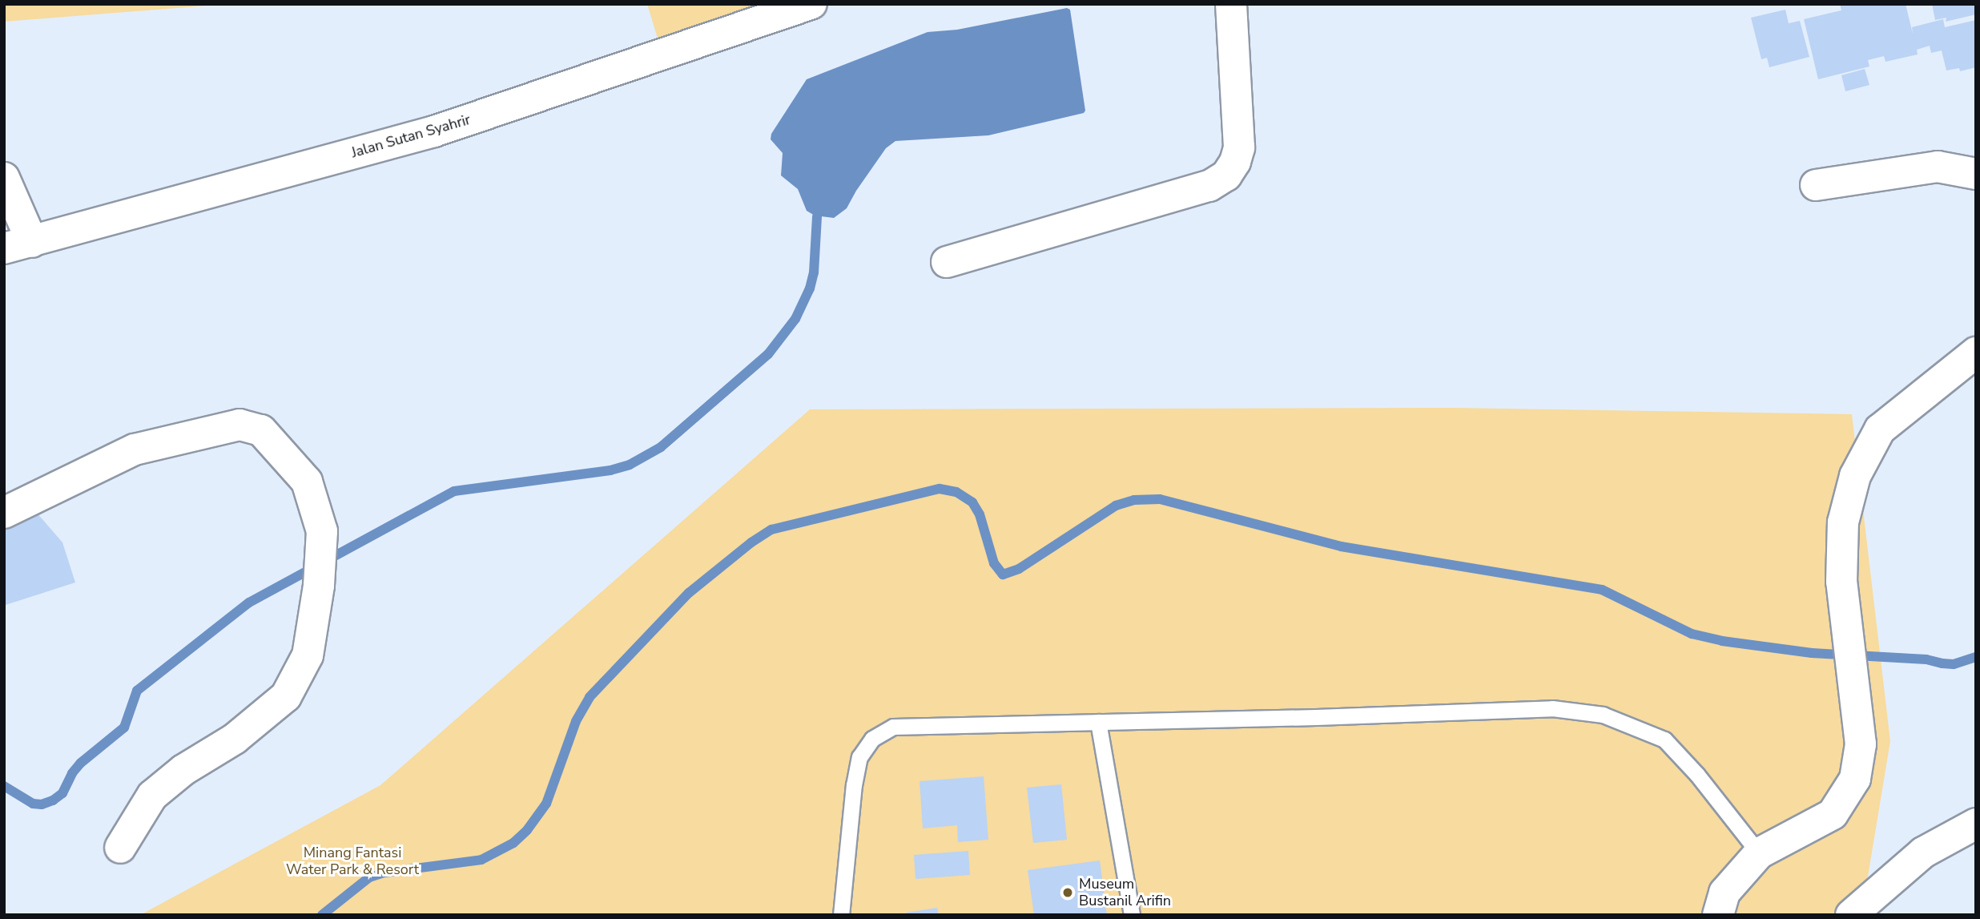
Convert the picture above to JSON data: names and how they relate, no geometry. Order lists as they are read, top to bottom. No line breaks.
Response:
{"streets":{"main road":["Jalan Sutan Syahrir"]},"parks":["Minang Fantasi Water Park & Resort"],"places":["Museum Bustanil Arifin"]}
